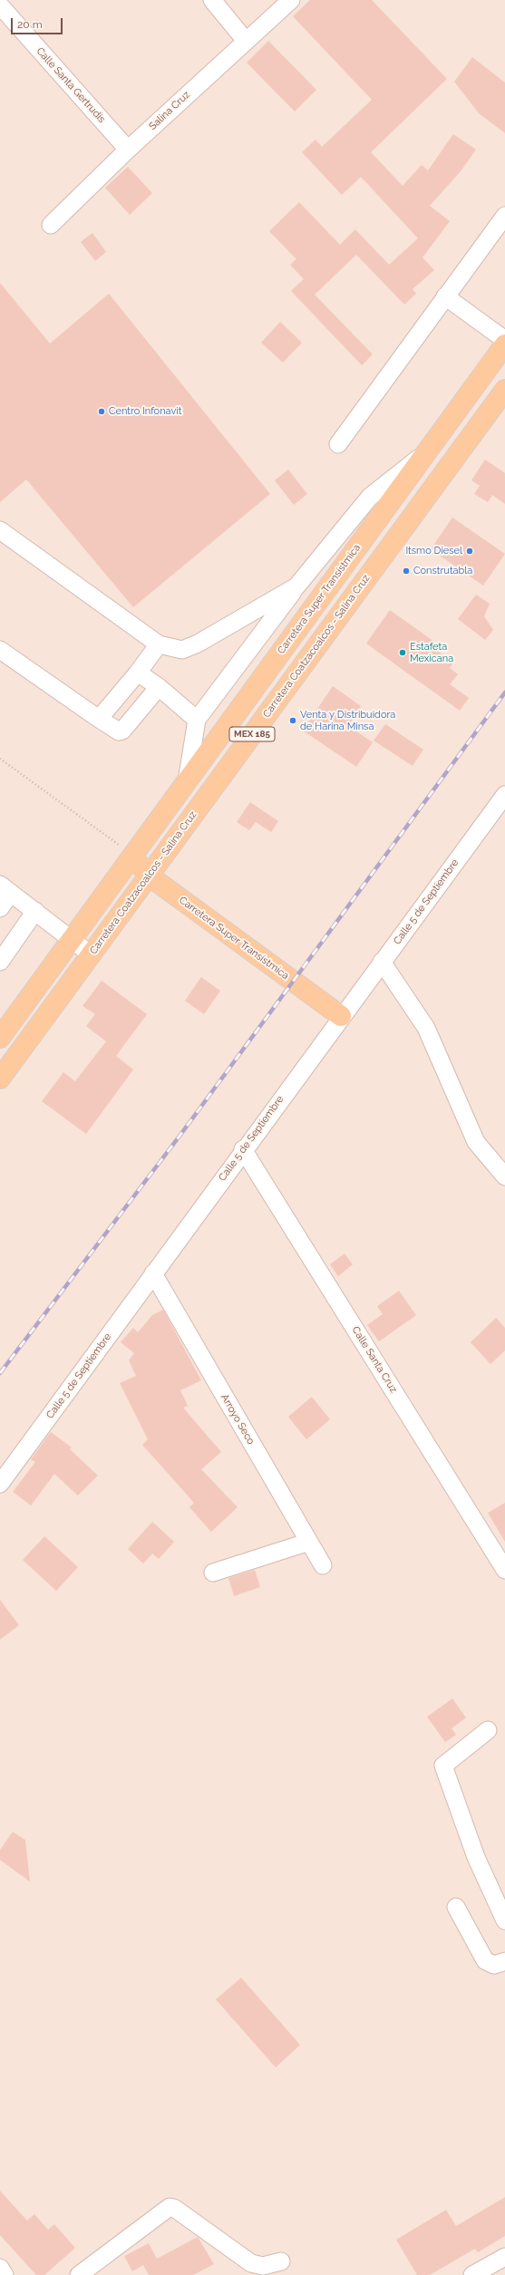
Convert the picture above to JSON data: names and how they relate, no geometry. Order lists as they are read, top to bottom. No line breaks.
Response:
{"streets":{"main road":["Carretera Super Transístmica","Carretera Coatzacoalcos - Salina Cruz","MEX 185"],"street":["Calle Santa Gertrudis","Salina Cruz","Calle 5 de Septiembre","Calle Santa Cruz","Arroyo Seco"]},"crossings":[["Calle Santa Gertrudis","Salina Cruz"],["Carretera Super Transístmica","Carretera Coatzacoalcos - Salina Cruz"],["Carretera Super Transístmica","Calle 5 de Septiembre"],["Calle 5 de Septiembre","Calle Santa Cruz"],["Calle 5 de Septiembre","Arroyo Seco"]],"places":["Centro Infonavit","Itsmo Diesel","Construtabla","Estafeta Mexicana","Venta y Distribuidora de Harina Minsa"],"scale_bar":"20 m"}
